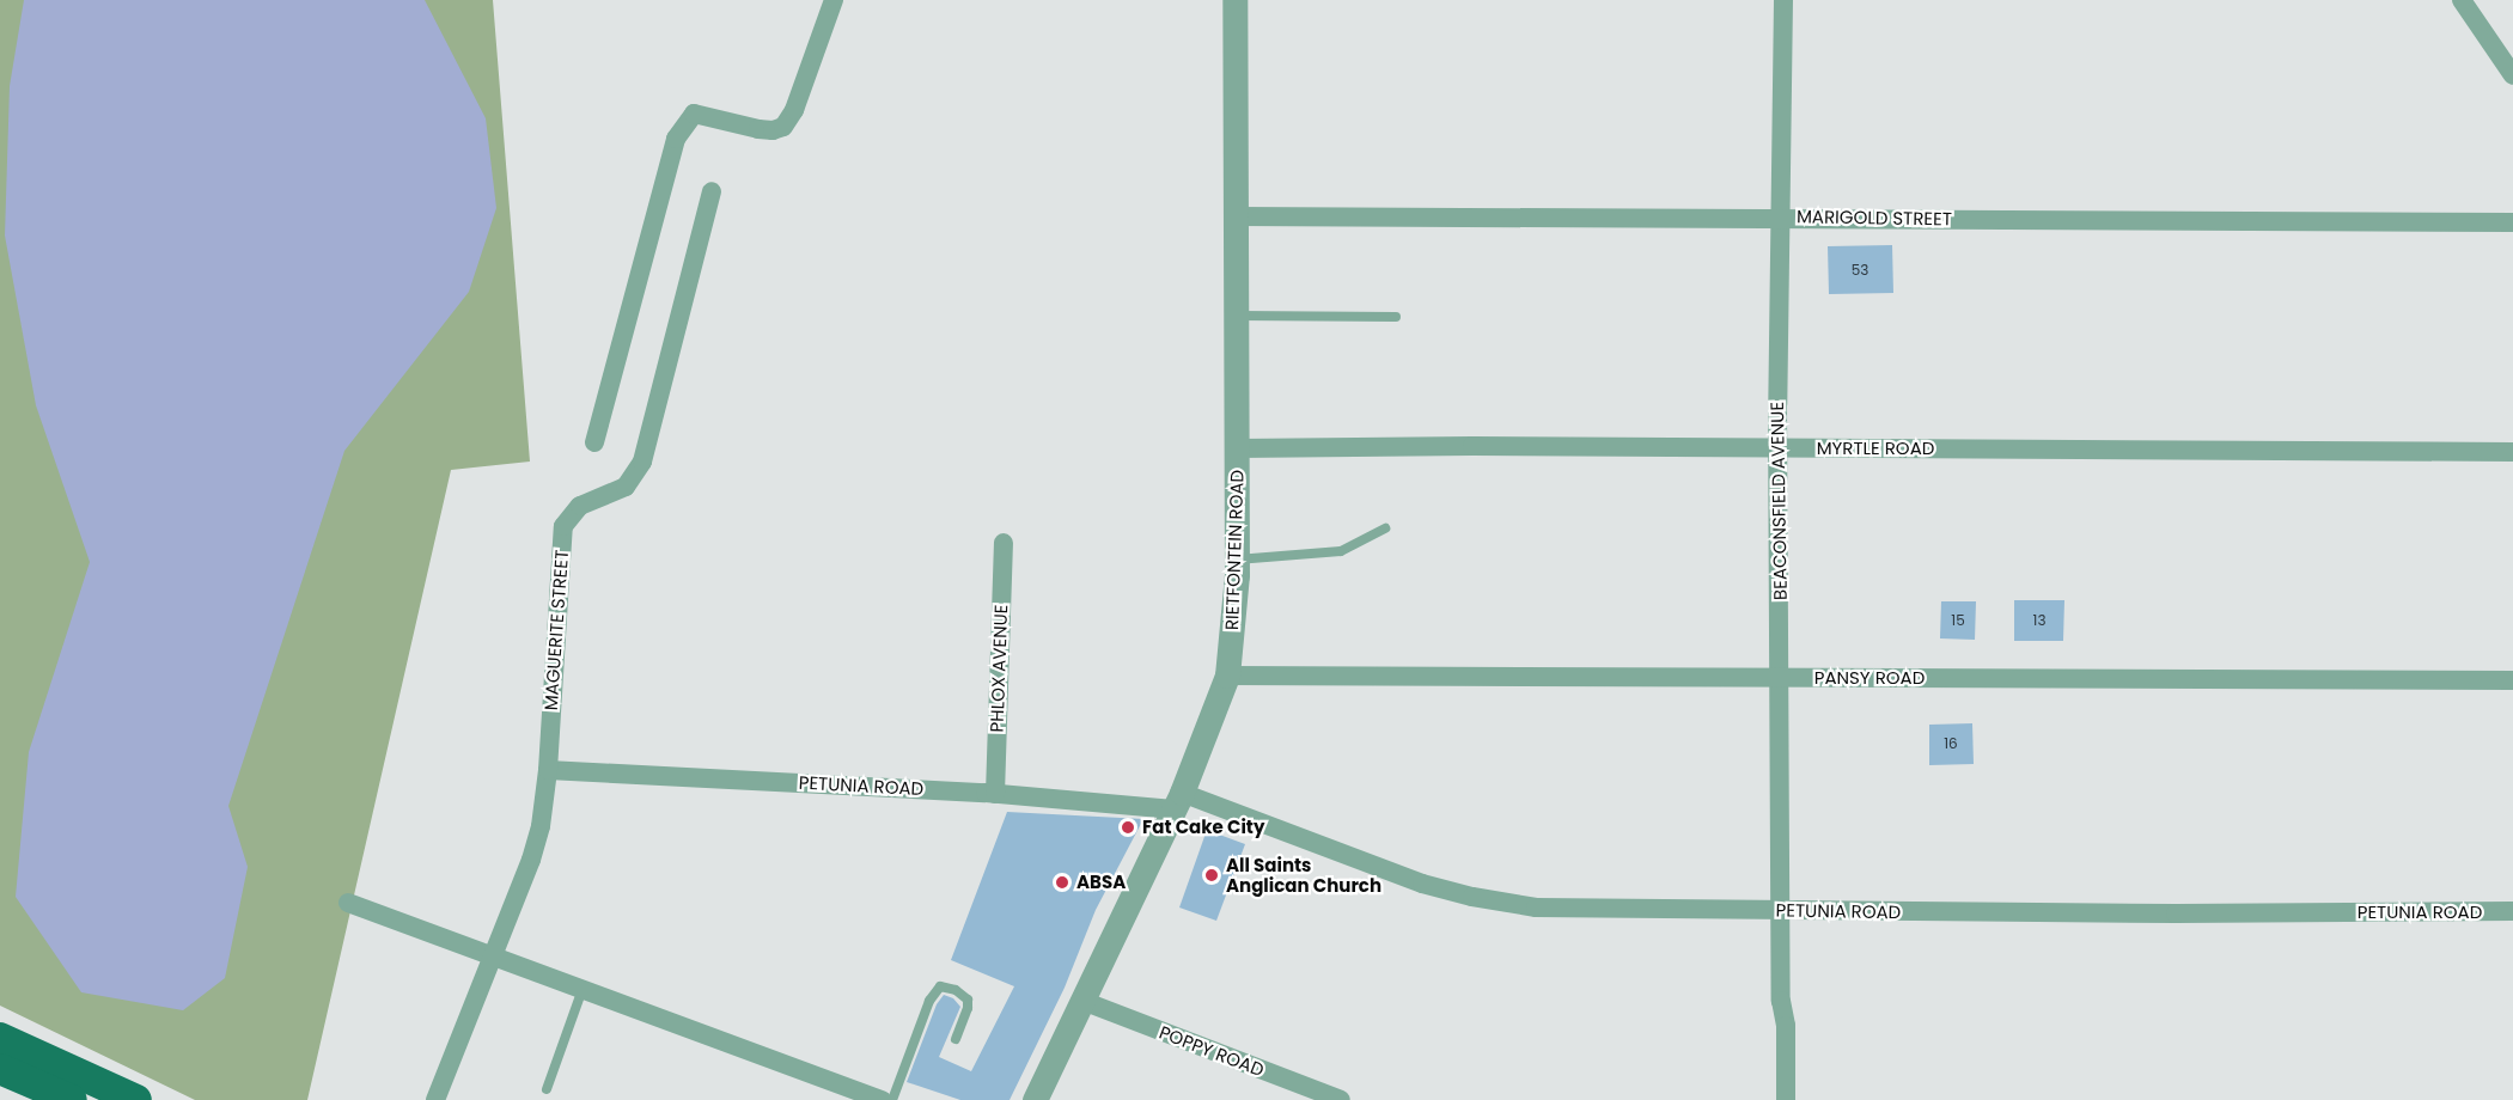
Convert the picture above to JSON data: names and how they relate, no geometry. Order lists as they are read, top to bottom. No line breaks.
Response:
{"streets":{"street":["MARIGOLD STREET","MYRTLE ROAD","BEACONSFIELD AVENUE","RIETFONTEIN ROAD","MAGUERITE STREET","PHLOX AVENUE","PANSY ROAD","PETUNIA ROAD","POPPY ROAD"]},"crossings":[["MARIGOLD STREET","BEACONSFIELD AVENUE"],["MARIGOLD STREET","RIETFONTEIN ROAD"],["MYRTLE ROAD","BEACONSFIELD AVENUE"],["MYRTLE ROAD","RIETFONTEIN ROAD"],["BEACONSFIELD AVENUE","PANSY ROAD"],["BEACONSFIELD AVENUE","PETUNIA ROAD"],["RIETFONTEIN ROAD","PANSY ROAD"],["RIETFONTEIN ROAD","PETUNIA ROAD"],["RIETFONTEIN ROAD","POPPY ROAD"],["MAGUERITE STREET","PETUNIA ROAD"],["PHLOX AVENUE","PETUNIA ROAD"]],"places":["Fat Cake City","All Saints Anglican Church","ABSA"],"house_numbers":["53","15","13","16"]}
